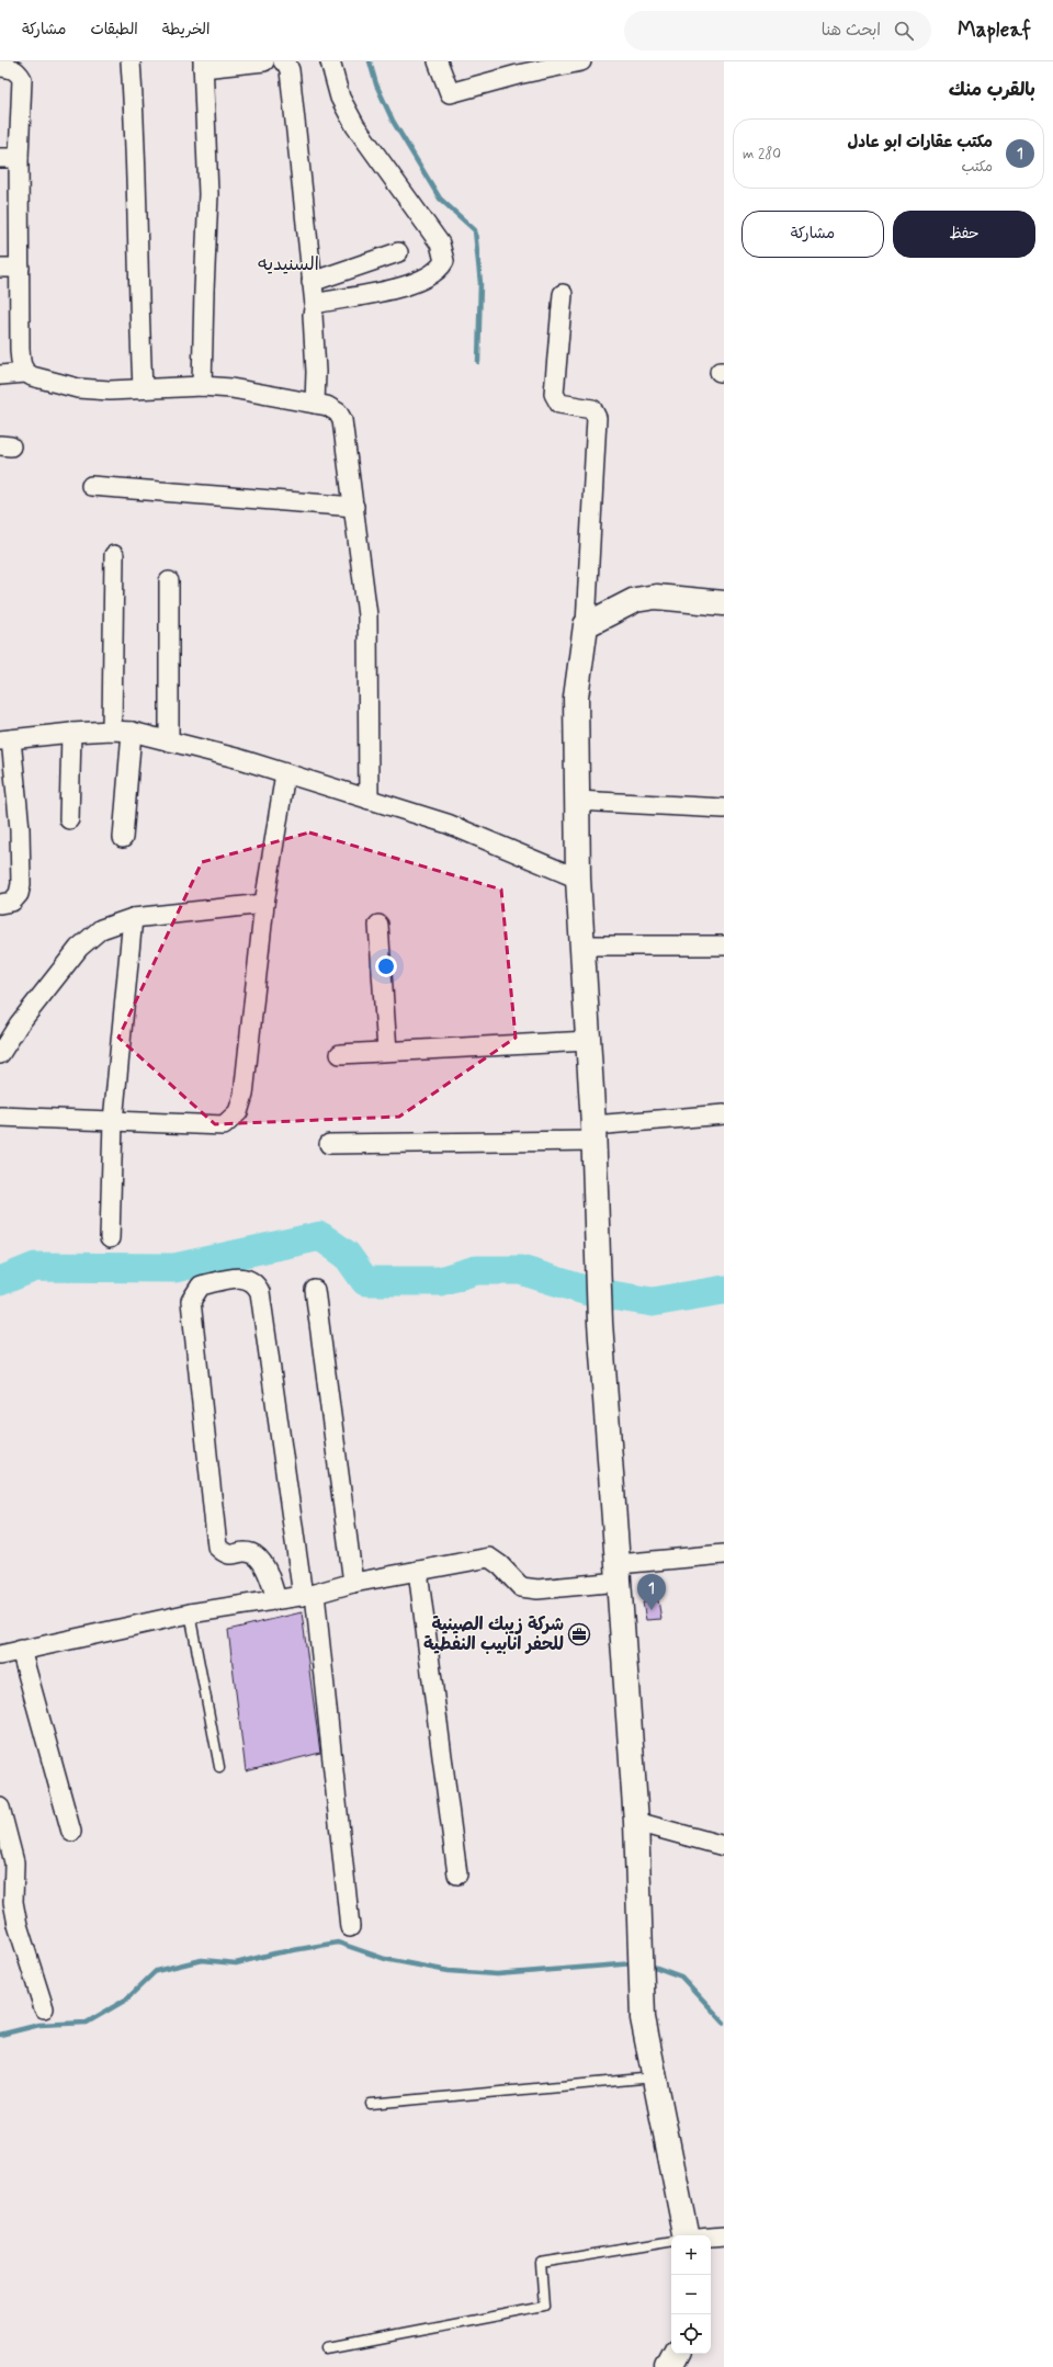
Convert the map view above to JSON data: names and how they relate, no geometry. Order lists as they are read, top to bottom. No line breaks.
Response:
{"districts":["السنيديه"],"places":{"office":["شركة زيبك الصينية للحفر انابيب النفطية"]},"page":{"header":"Mapleaf","search":"ابحث هنا","nav":["الخريطة","الطبقات","مشاركة"],"heading":"بالقرب منك","list":[{"mark":"1","name":"مكتب عقارات ابو عادل","note":"مكتب","value":"280 m"}],"buttons":["حفظ","مشاركة"],"pins":"1","map_buttons":["+","−"]}}
